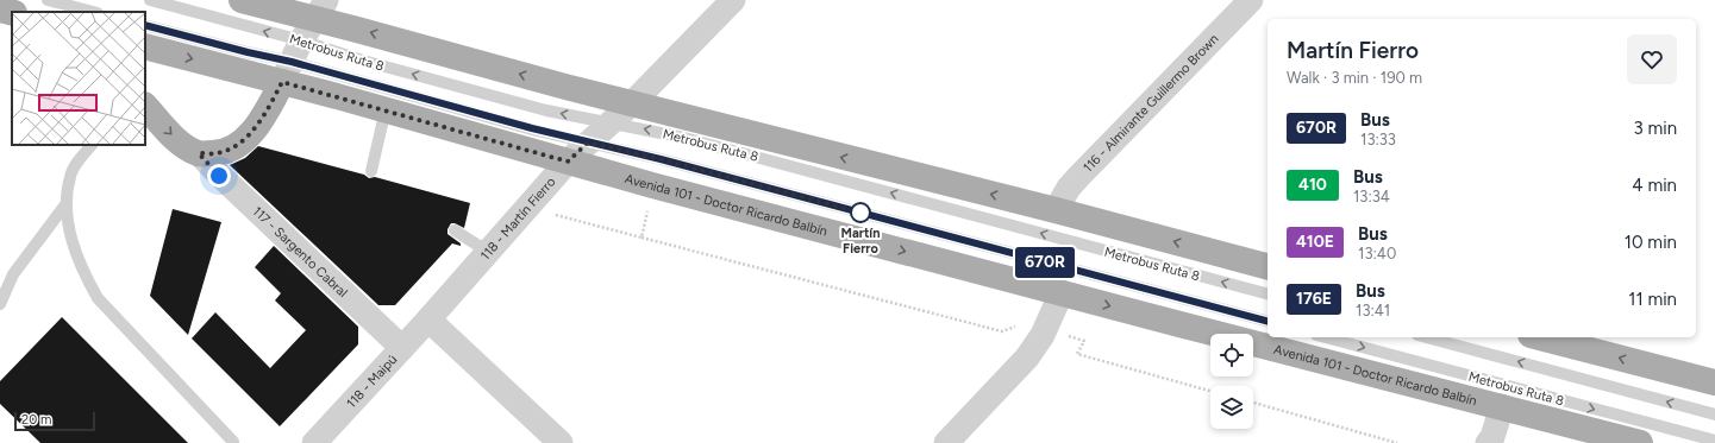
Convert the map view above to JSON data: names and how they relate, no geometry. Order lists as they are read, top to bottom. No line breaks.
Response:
{"streets":{"main road":["Avenida 101 - Doctor Ricardo Balbín"],"street":["116 - Almirante Guillermo Brown","118 - Martín Fierro","117 - Sargento Cabral","118 - Maipú"],"lane":["Metrobus Ruta 8"]},"crossings":[["Metrobus Ruta 8","Avenida 101 - Doctor Ricardo Balbín"],["Metrobus Ruta 8","118 - Martín Fierro"],["Avenida 101 - Doctor Ricardo Balbín","118 - Martín Fierro"],["118 - Martín Fierro","118 - Maipú"],["117 - Sargento Cabral","118 - Maipú"]],"places":["Martín Fierro"],"lines":["bus line 670R"],"scale_bar":"20 m","page":{"on_map":"670R","heading":["Martín Fierro","Walk · 3 min · 190 m"],"list":[{"mark":"670R","name":"Bus","note":"13:33","value":"3 min"},{"mark":"410","name":"Bus","note":"13:34","value":"4 min"},{"mark":"410E","name":"Bus","note":"13:40","value":"10 min"},{"mark":"176E","name":"Bus","note":"13:41","value":"11 min"}],"scale":"20 m"}}
